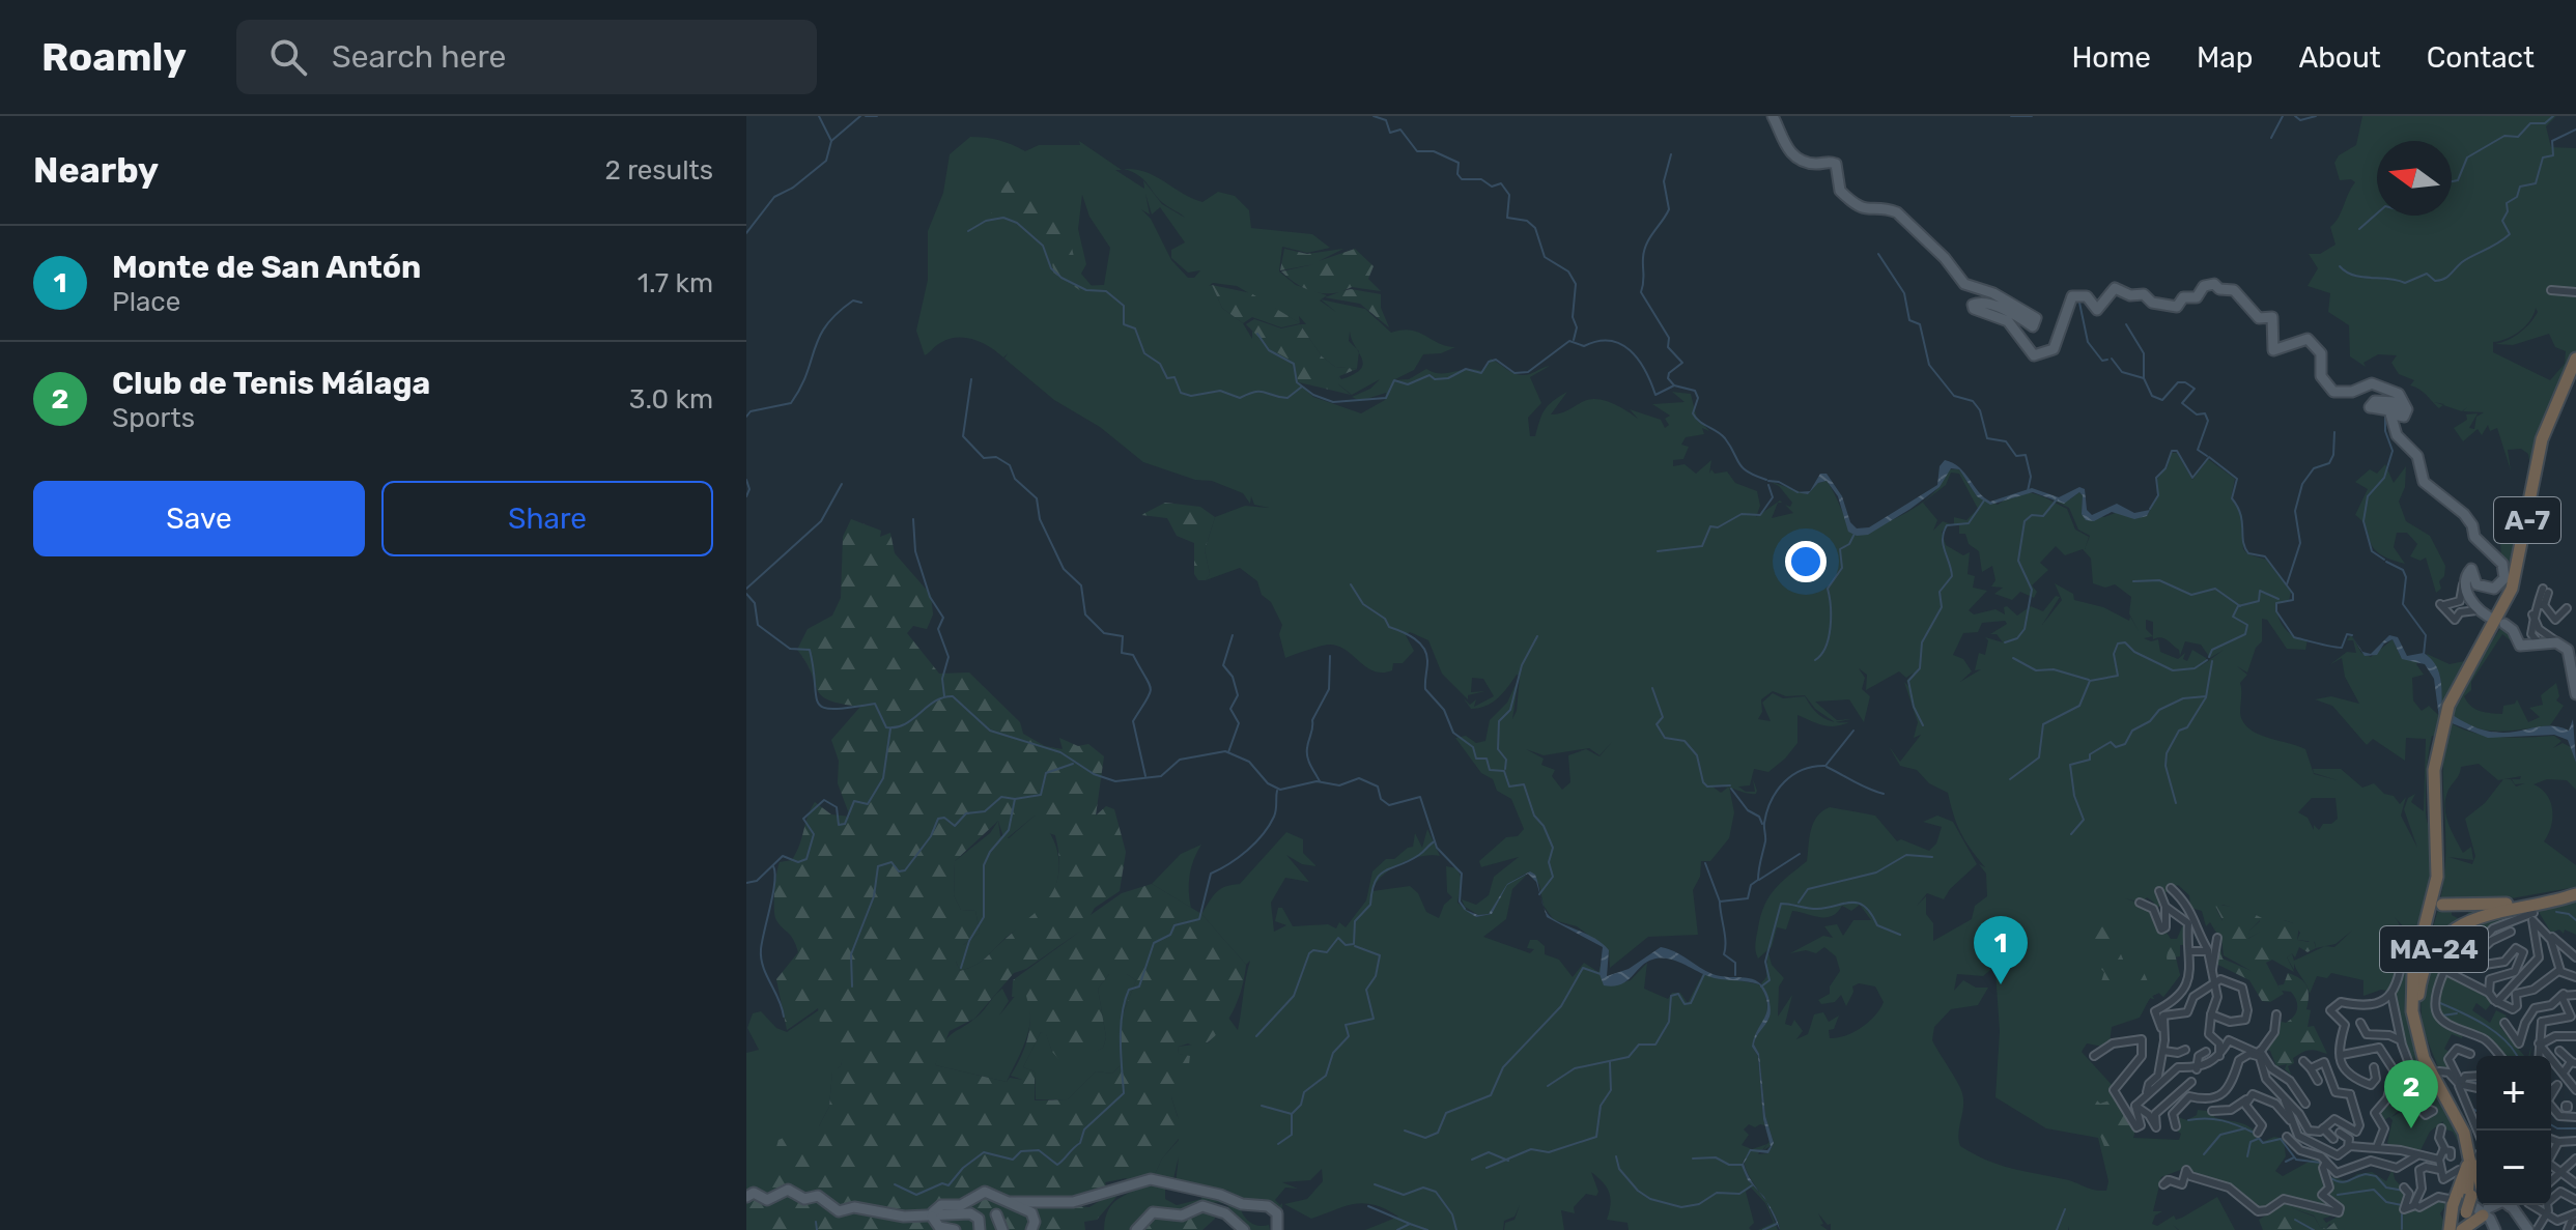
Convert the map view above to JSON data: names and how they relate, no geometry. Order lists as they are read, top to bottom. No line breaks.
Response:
{"streets":{"highway":["A-7","MA-24"]},"crossings":[["A-7","MA-24"]],"north":"left","page":{"header":"Roamly","search":"Search here","nav":["Home","Map","About","Contact"],"heading":["Nearby","2 results"],"list":[{"mark":"1","name":"Monte de San Antón","note":"Place","value":"1.7 km"},{"mark":"2","name":"Club de Tenis Málaga","note":"Sports","value":"3.0 km"}],"buttons":["Save","Share"],"pins":["1","2"],"map_buttons":["+","−"]}}
